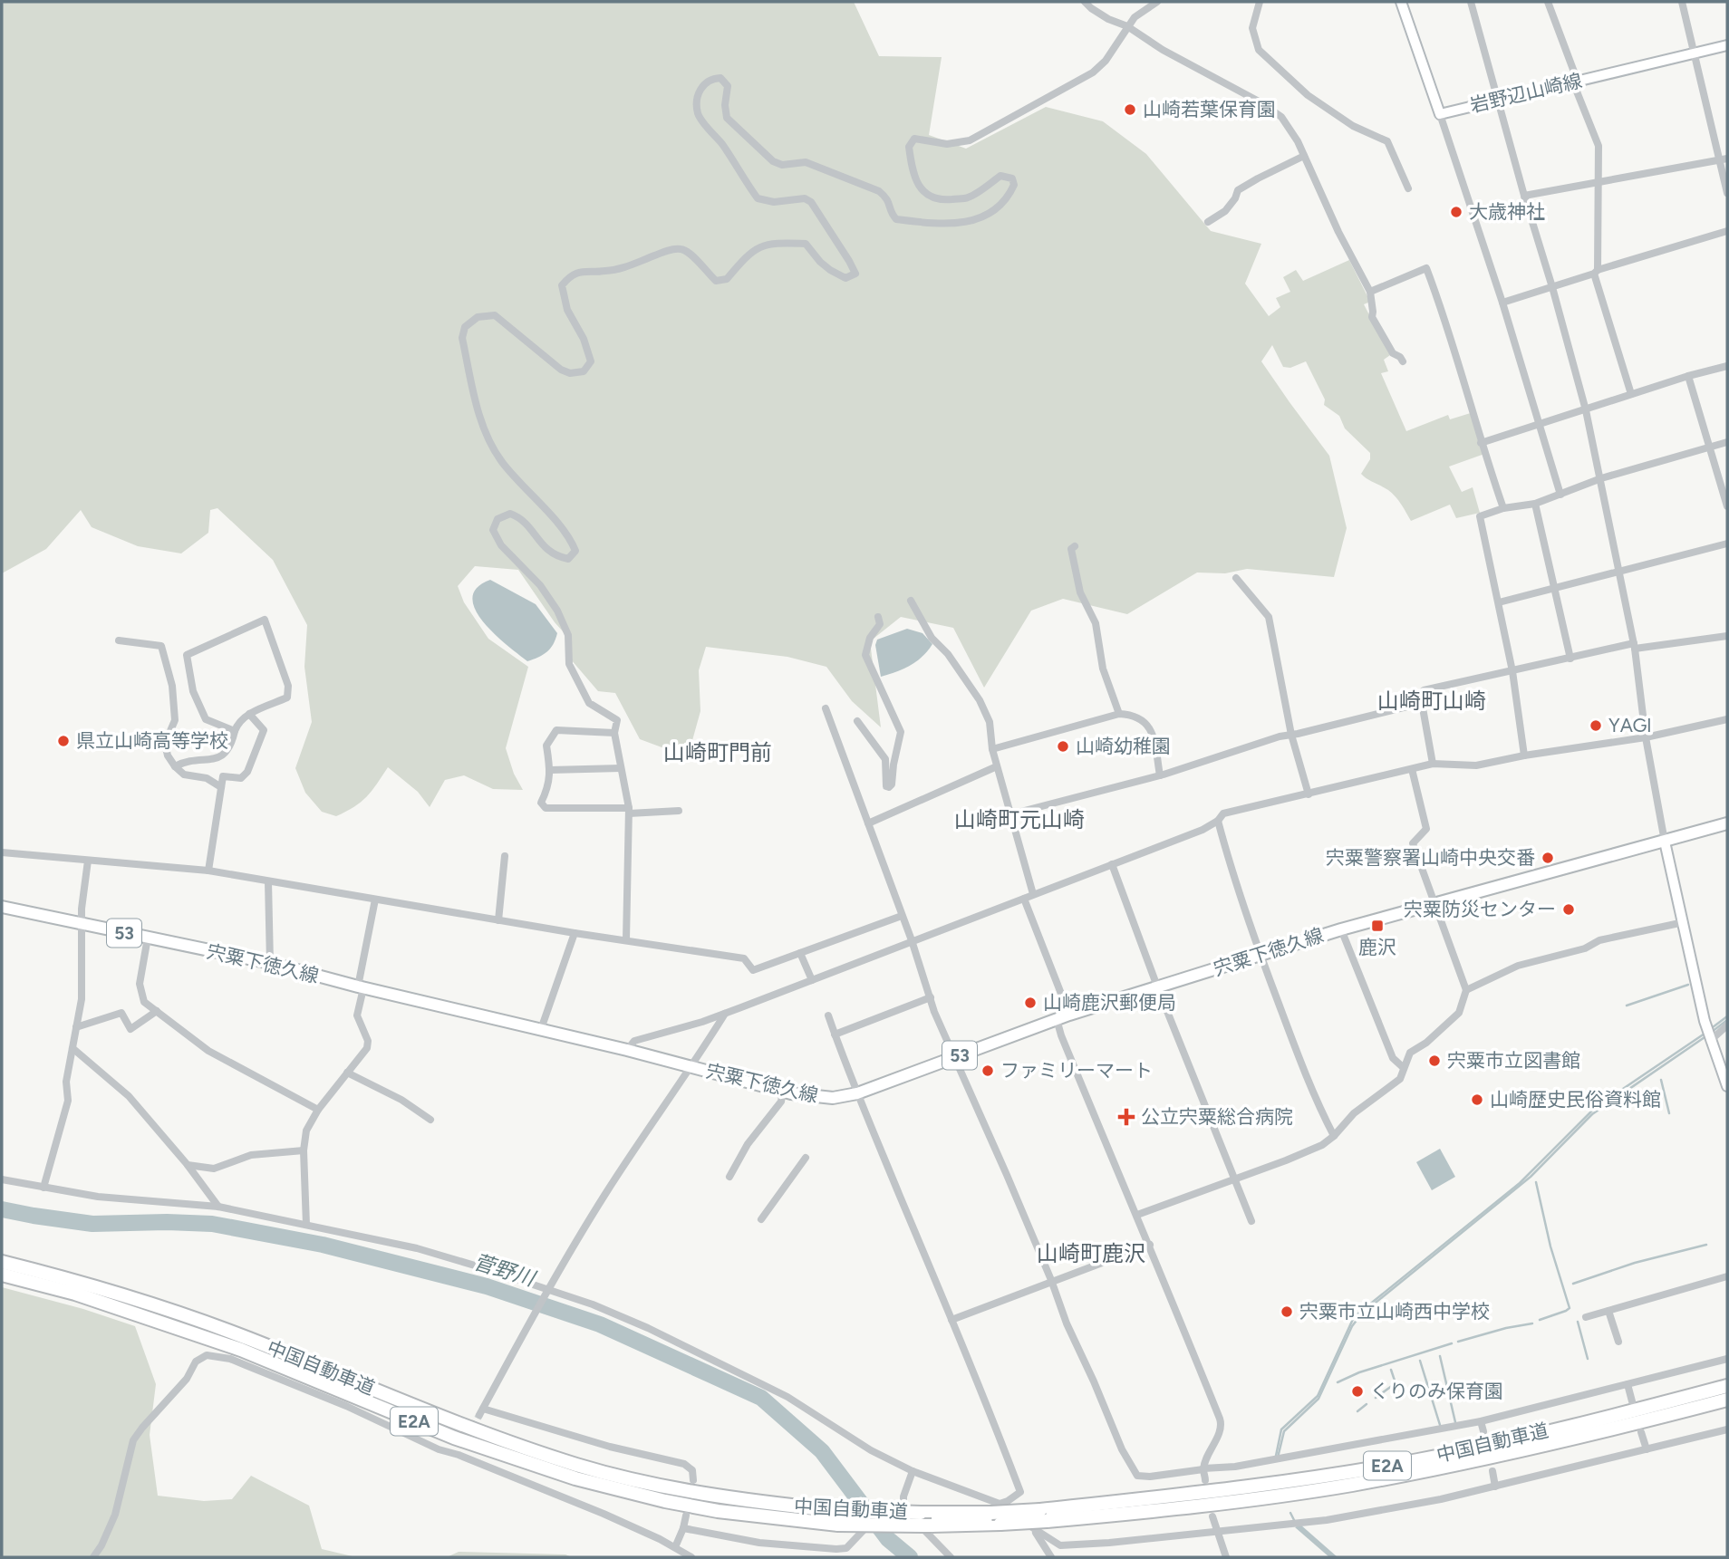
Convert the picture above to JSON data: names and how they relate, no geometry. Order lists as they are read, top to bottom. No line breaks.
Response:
{"streets":{"highway":["中国自動車道","E2A"],"main road":["岩野辺山崎線","53","宍粟下徳久線"]},"districts":["山崎町山崎","山崎町門前","山崎町元山崎","山崎町鹿沢"],"water":["菅野川"],"places":{"other":["山崎若葉保育園","大歳神社","YAGI","県立山崎高等学校","山崎幼稚園","宍粟警察署山崎中央交番","宍粟防災センター","山崎鹿沢郵便局","宍粟市立図書館","ファミリーマート","山崎歴史民俗資料館","宍粟市立山崎西中学校","くりのみ保育園"],"transit":["鹿沢"],"health":["公立宍粟総合病院"]}}
